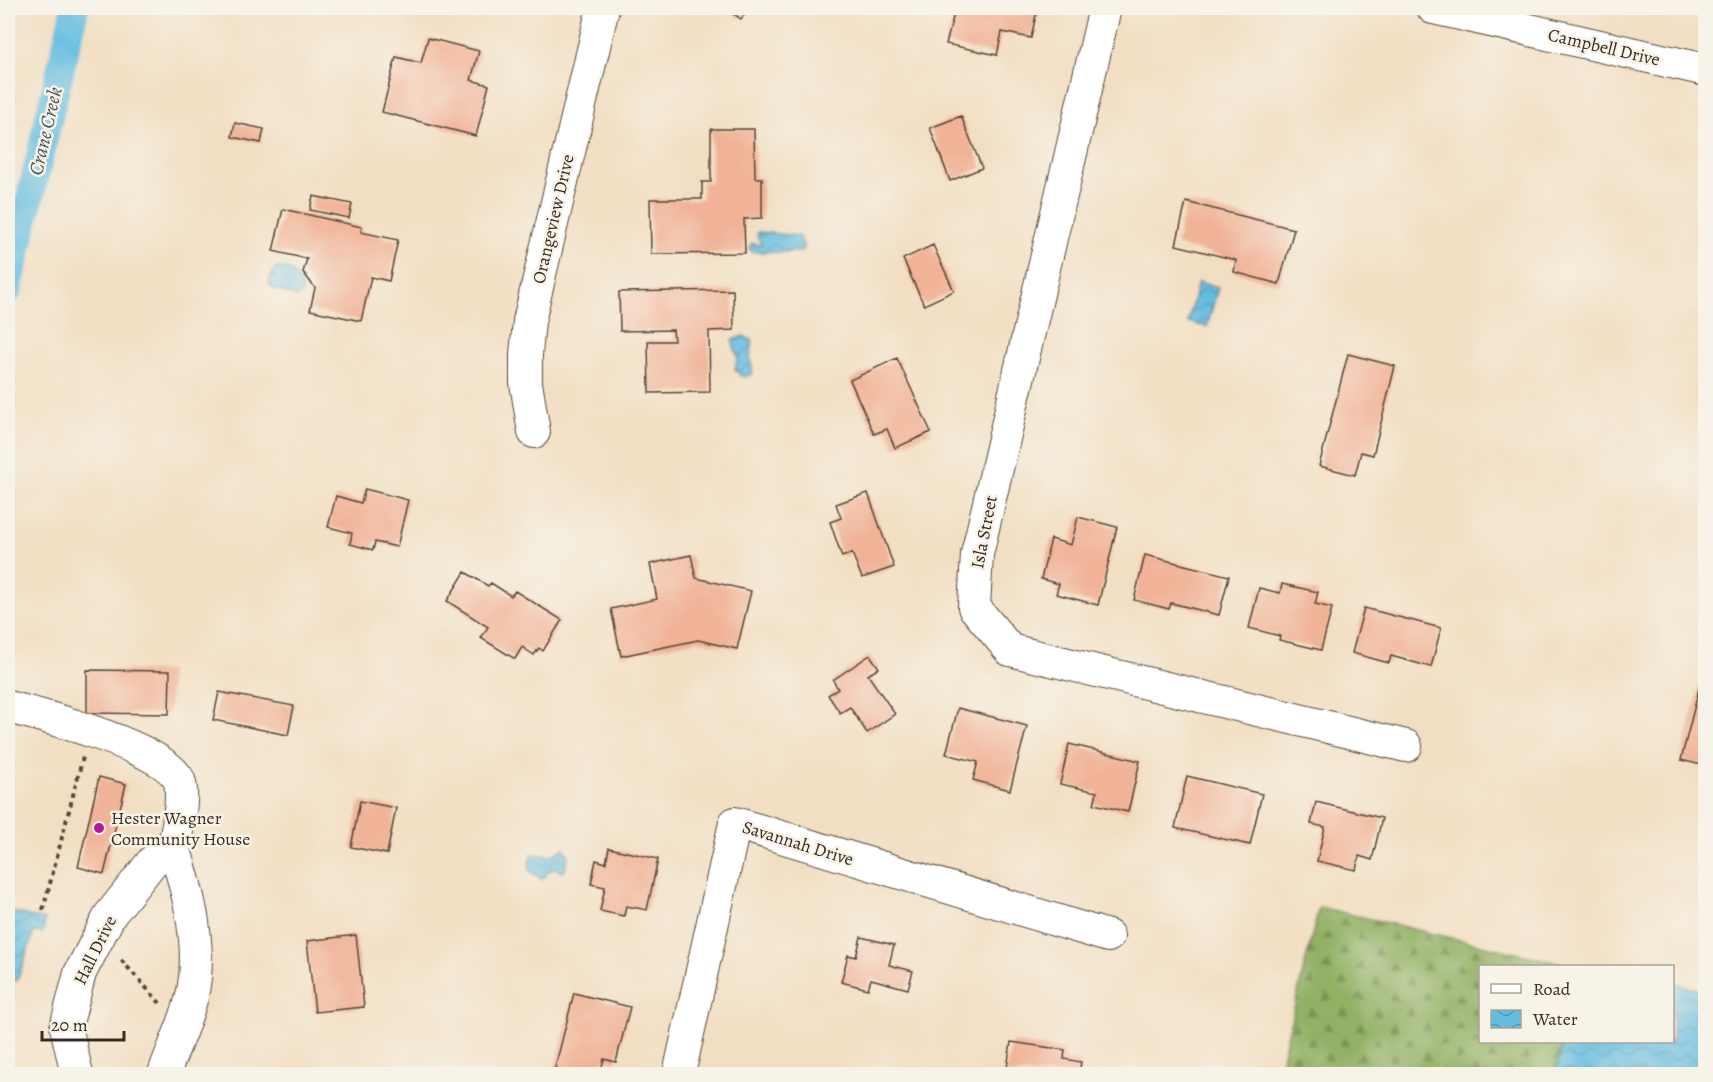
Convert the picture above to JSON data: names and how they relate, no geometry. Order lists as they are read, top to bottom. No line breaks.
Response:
{"streets":{"street":["Campbell Drive","Orangeview Drive","Isla Street","Savannah Drive","Hall Drive"]},"water":["Crane Creek"],"places":["Hester Wagner Community House"],"legend":["Road","Water"],"scale_bar":"20 m"}
